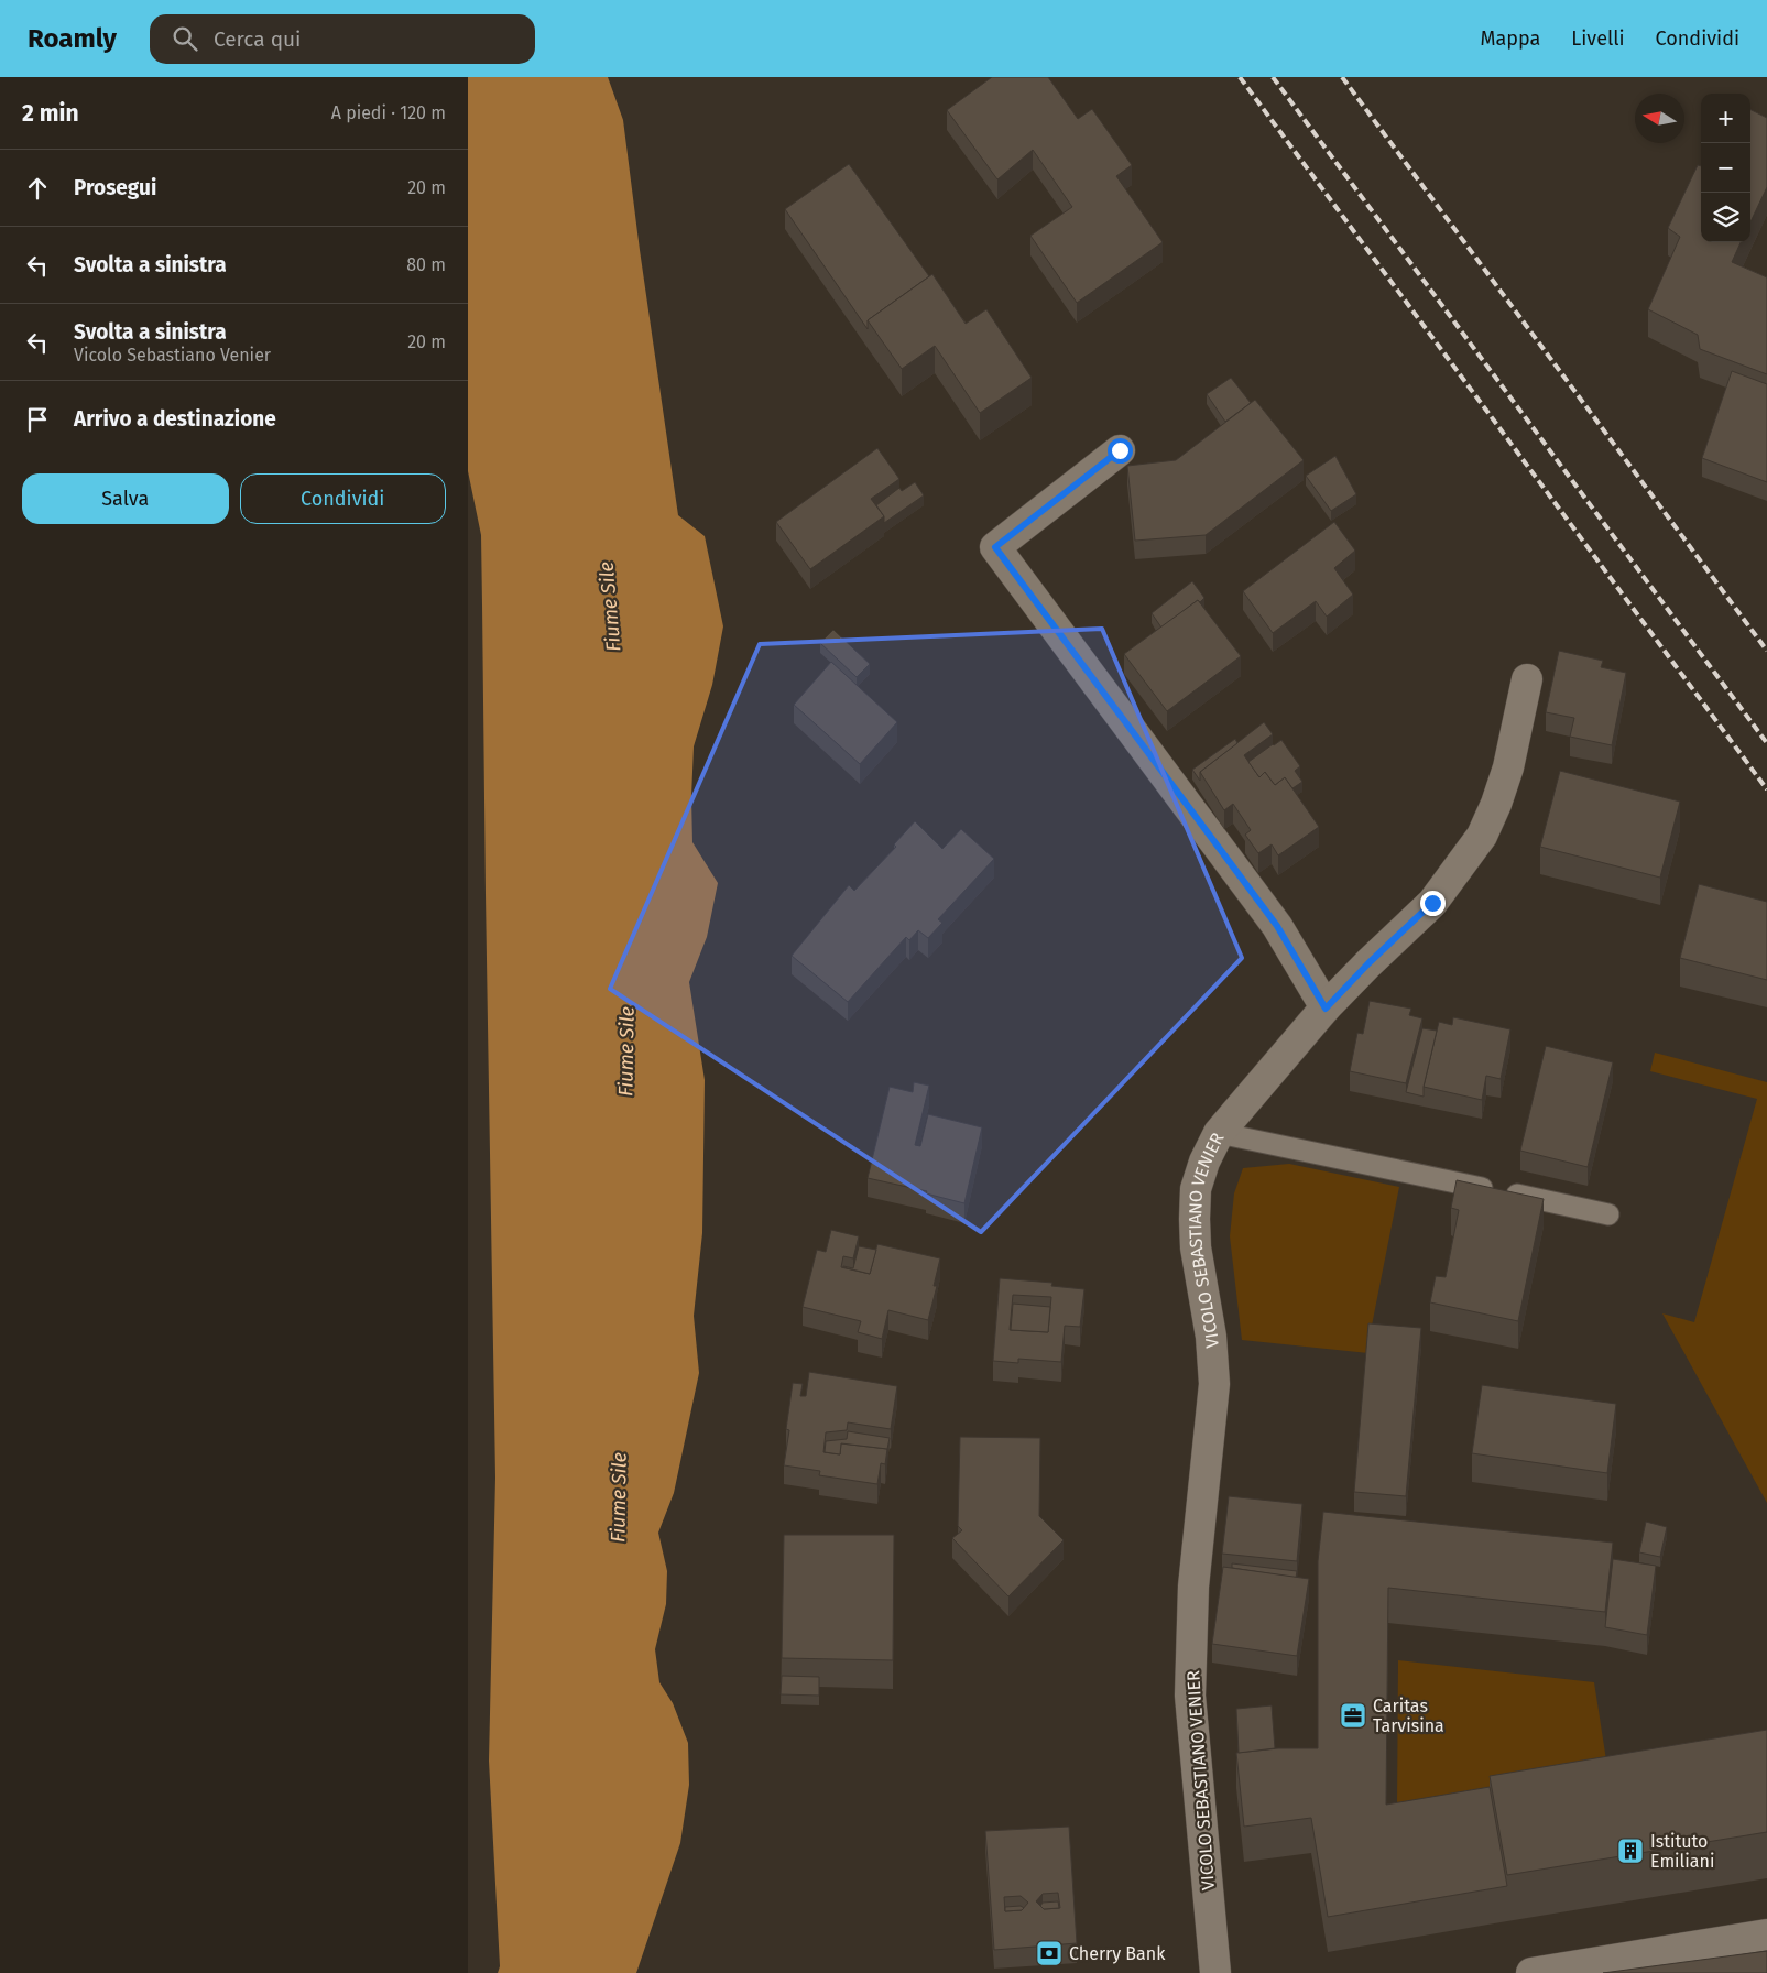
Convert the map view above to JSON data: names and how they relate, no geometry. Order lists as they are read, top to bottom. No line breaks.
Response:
{"streets":{"street":["VICOLO SEBASTIANO VENIER"]},"water":["Fiume Sile"],"places":{"office":["Caritas Tarvisina"],"building":["Istituto Emiliani"],"bank":["Cherry Bank"]},"north":"left","page":{"header":"Roamly","search":"Cerca qui","nav":["Mappa","Livelli","Condividi"],"heading":["2 min","A piedi · 120 m"],"map_buttons":["+","−"],"list":[["Prosegui","20 m"],["Svolta a sinistra","80 m"],["Svolta a sinistra","Vicolo Sebastiano Venier","20 m"],"Arrivo a destinazione"],"buttons":["Salva","Condividi"]}}
